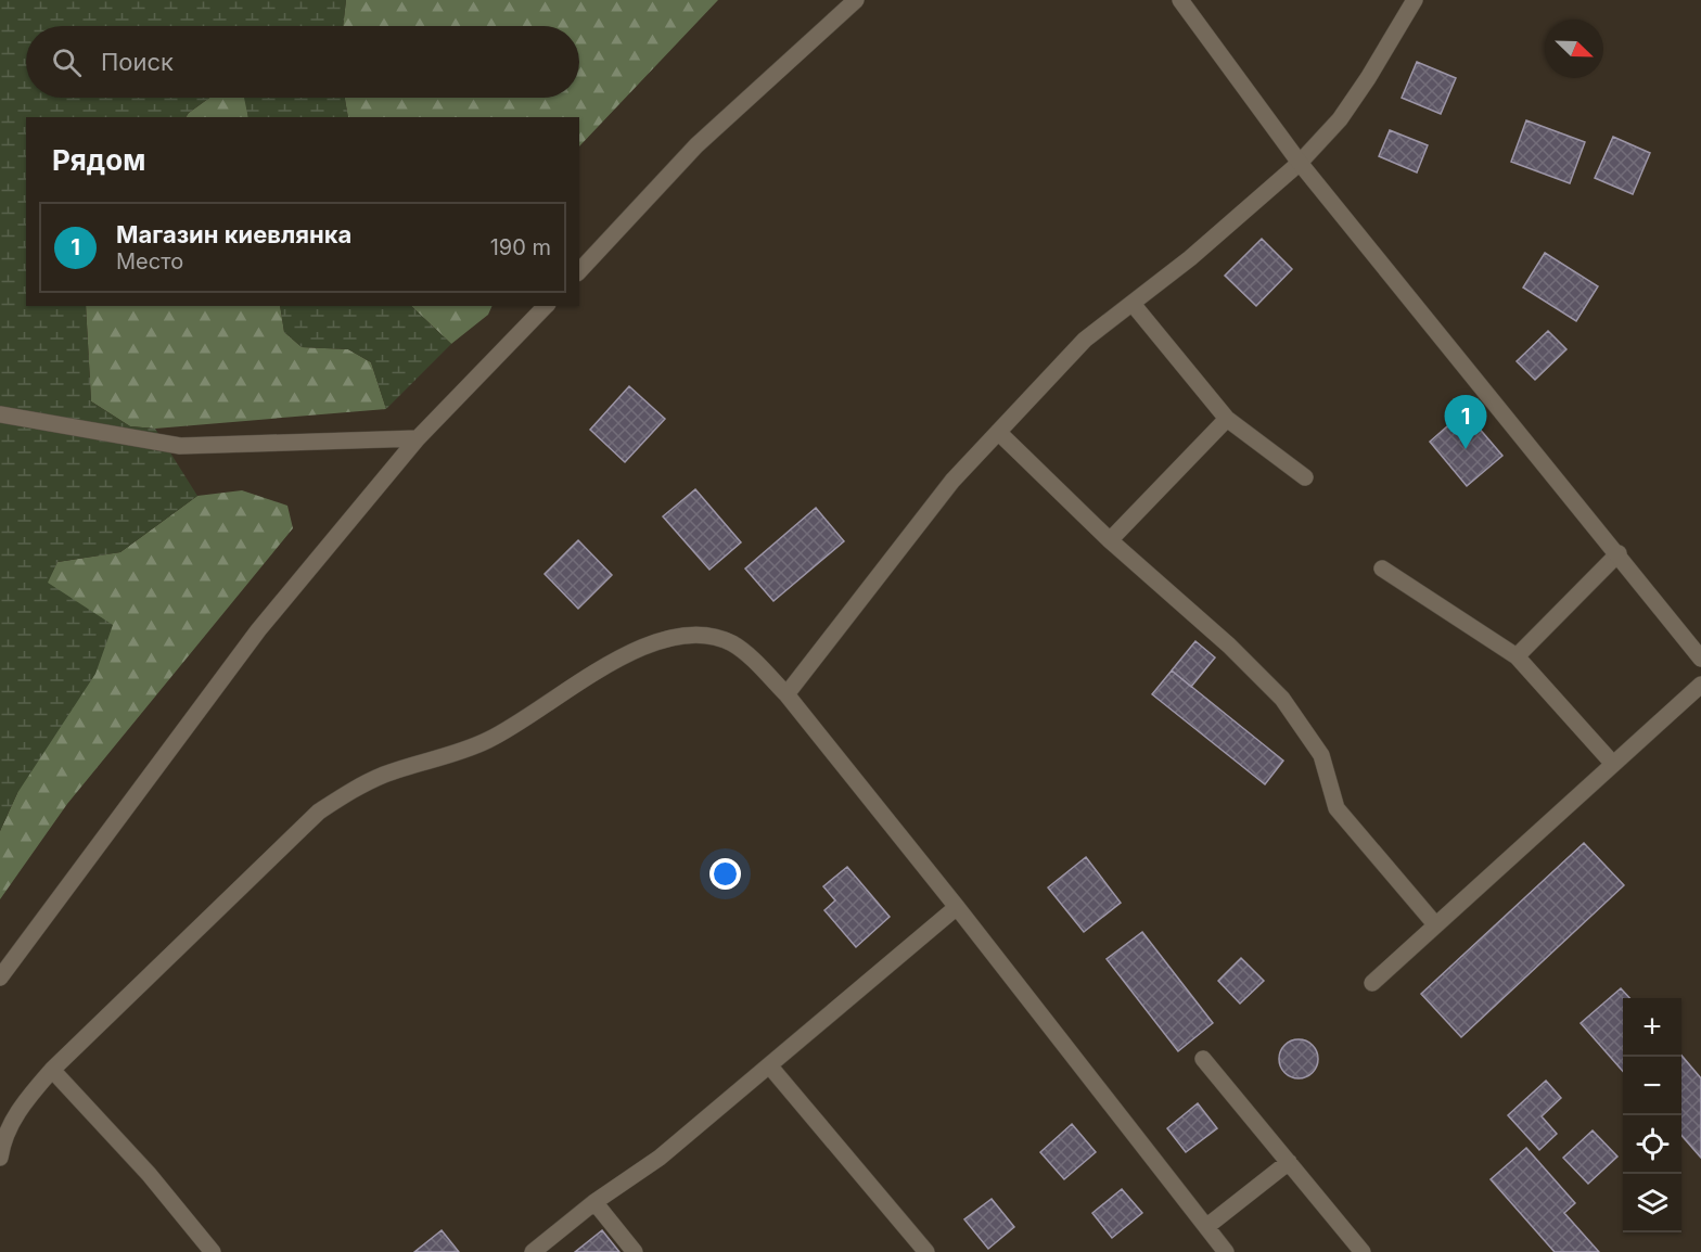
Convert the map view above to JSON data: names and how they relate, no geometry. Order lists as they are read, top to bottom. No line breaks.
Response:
{"north":"bottom right","page":{"search":"Поиск","heading":"Рядом","list":[{"mark":"1","name":"Магазин киевлянка","note":"Место","value":"190 m"}],"pins":"1","map_buttons":["+","−"]}}
